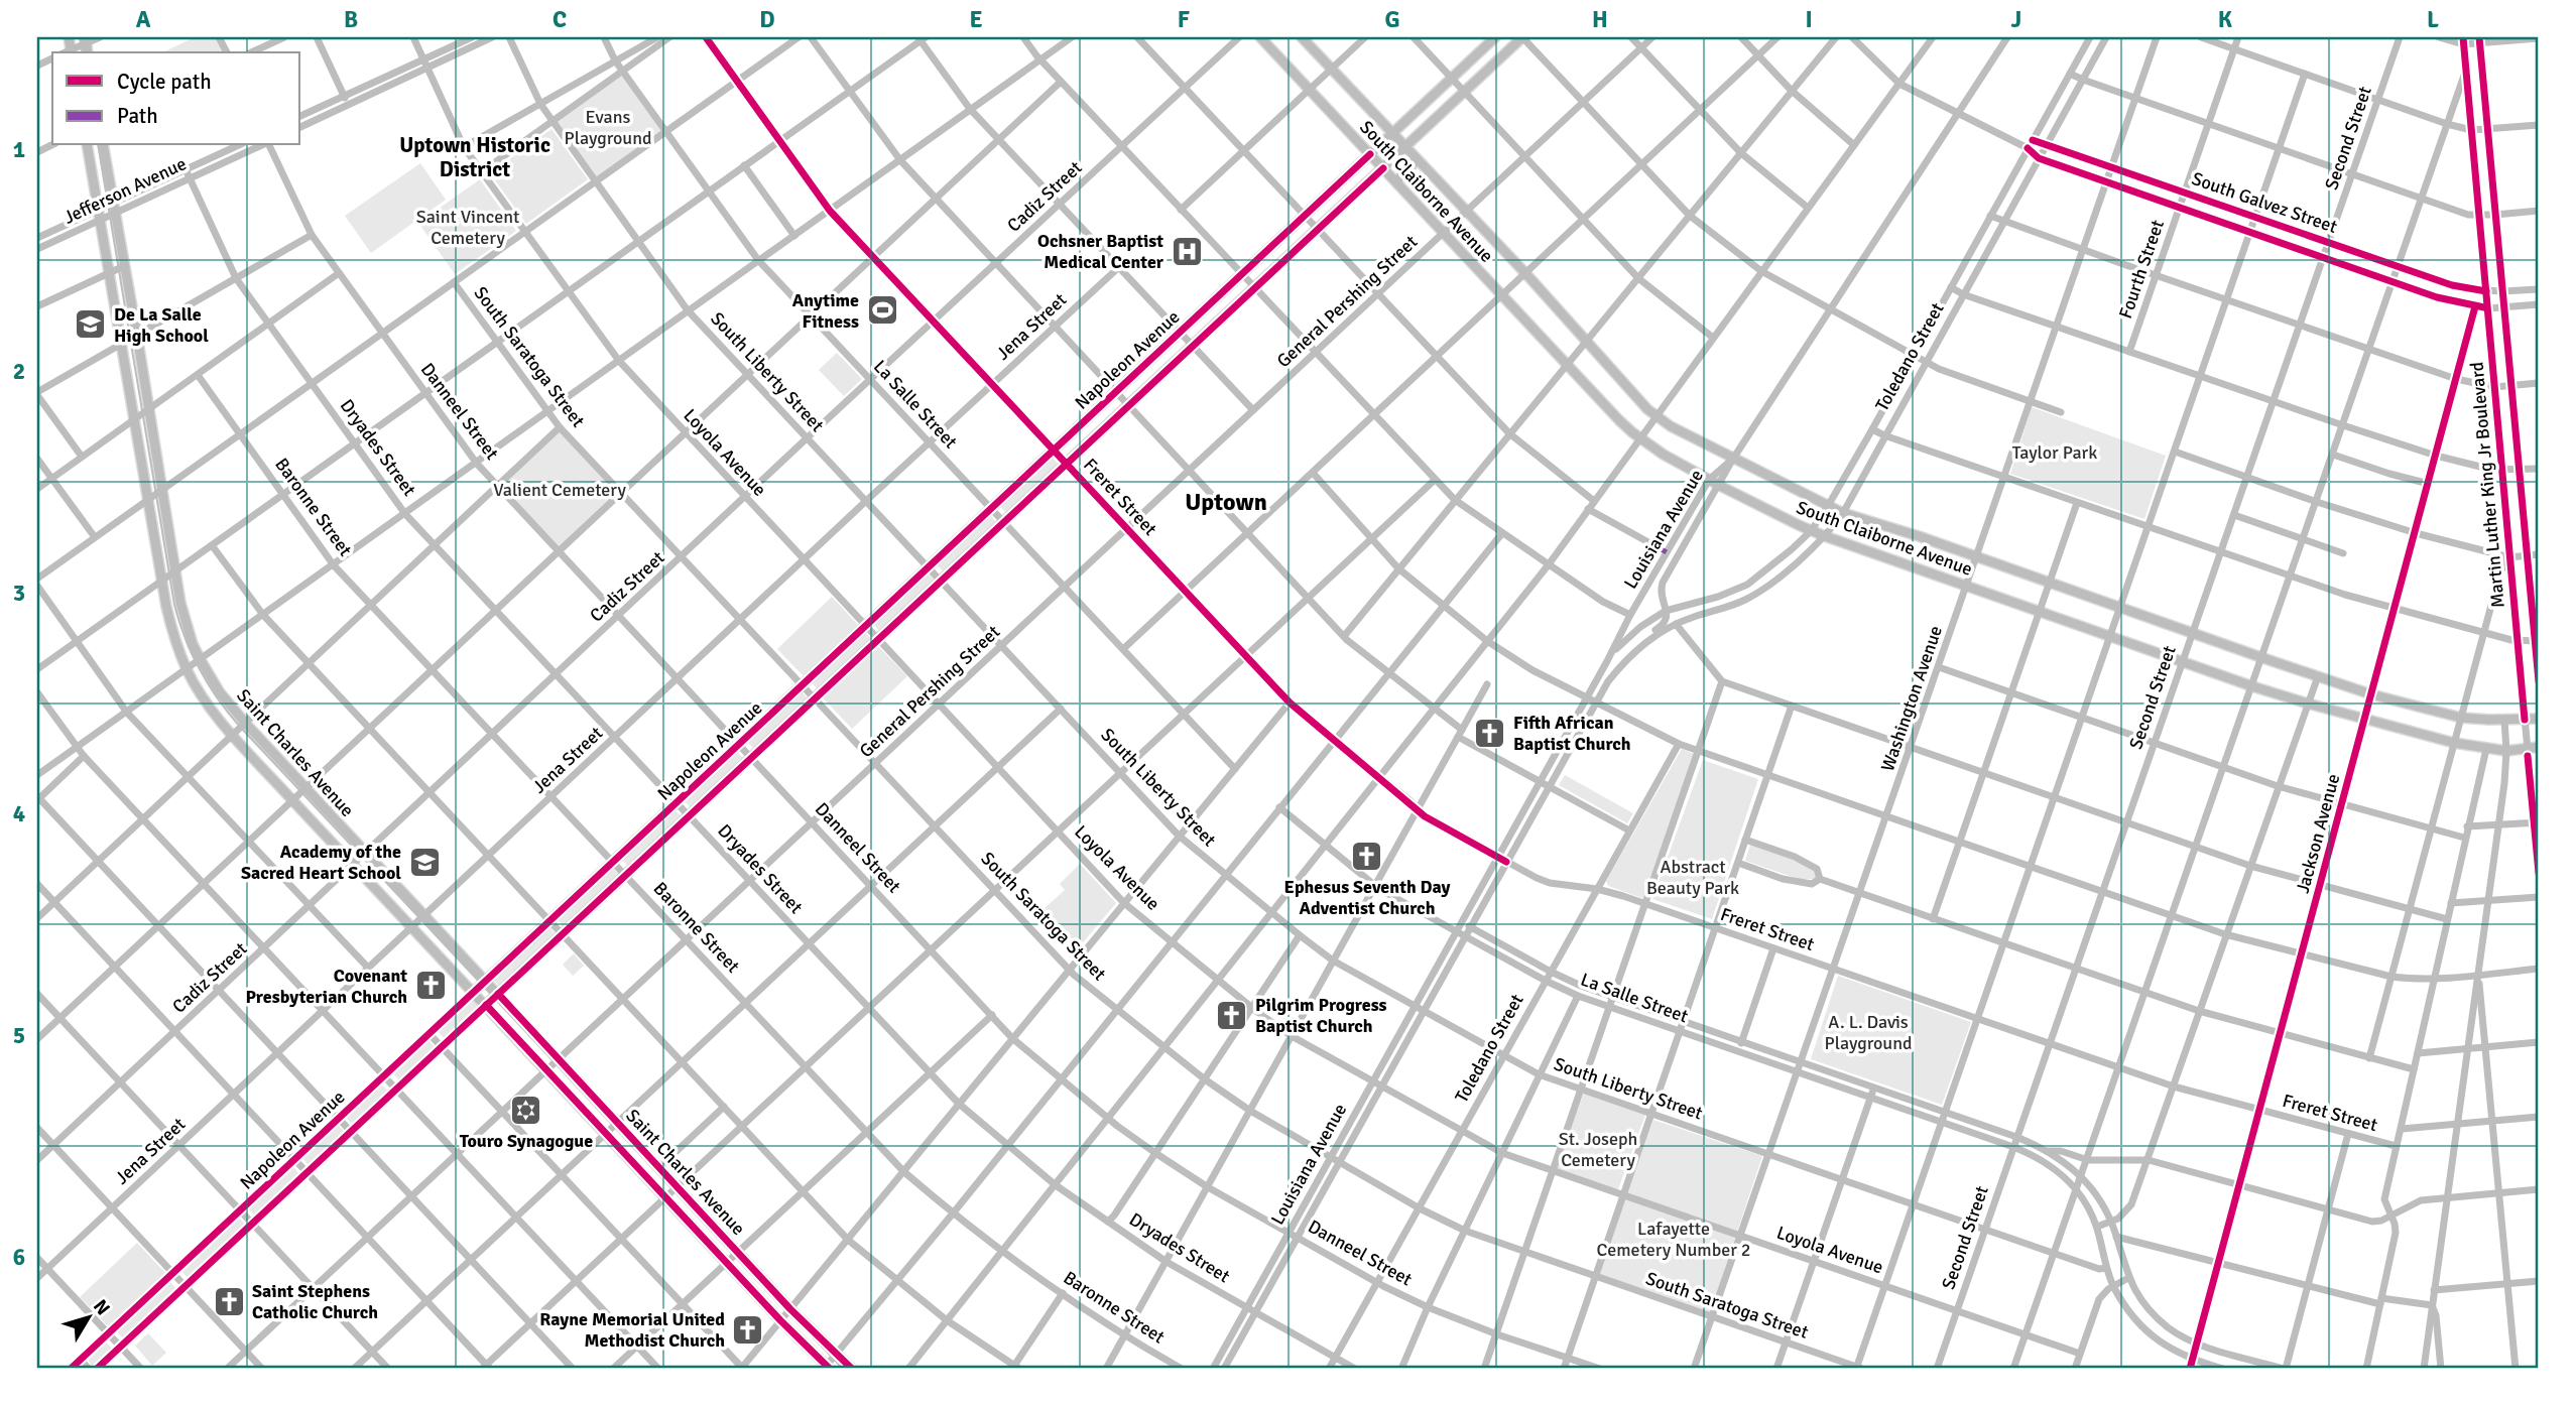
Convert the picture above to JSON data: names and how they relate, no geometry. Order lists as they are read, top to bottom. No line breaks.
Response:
{"streets":{"main road":["South Claiborne Avenue","Napoleon Avenue","Saint Charles Avenue"],"street":["Second Street","Jefferson Avenue","Cadiz Street","South Galvez Street","Fourth Street","General Pershing Street","Jena Street","South Saratoga Street","Toledano Street","South Liberty Street","La Salle Street","Danneel Street","Dryades Street","Loyola Avenue","Martin Luther King Jr Boulevard","Freret Street","Baronne Street","Louisiana Avenue","Washington Avenue","Jackson Avenue"]},"crossings":[["Second Street","South Claiborne Avenue"],["Second Street","South Galvez Street"],["Second Street","South Liberty Street"],["Second Street","La Salle Street"],["Second Street","Loyola Avenue"],["Second Street","Freret Street"],["Jefferson Avenue","Dryades Street"],["Jefferson Avenue","Saint Charles Avenue"],["South Claiborne Avenue","General Pershing Street"],["South Claiborne Avenue","Toledano Street"],["South Claiborne Avenue","Napoleon Avenue"],["South Claiborne Avenue","Martin Luther King Jr Boulevard"],["South Claiborne Avenue","Louisiana Avenue"],["South Claiborne Avenue","Washington Avenue"],["South Claiborne Avenue","Jackson Avenue"],["Cadiz Street","South Saratoga Street"],["Cadiz Street","South Liberty Street"],["Cadiz Street","La Salle Street"],["Cadiz Street","Danneel Street"],["Cadiz Street","Dryades Street"],["Cadiz Street","Loyola Avenue"],["Cadiz Street","Freret Street"],["Cadiz Street","Baronne Street"],["Cadiz Street","Saint Charles Avenue"],["South Galvez Street","Fourth Street"],["South Galvez Street","Toledano Street"],["South Galvez Street","Martin Luther King Jr Boulevard"],["South Galvez Street","Washington Avenue"],["South Galvez Street","Jackson Avenue"],["General Pershing Street","South Saratoga Street"],["General Pershing Street","South Liberty Street"],["General Pershing Street","La Salle Street"],["General Pershing Street","Danneel Street"],["General Pershing Street","Dryades Street"],["General Pershing Street","Loyola Avenue"],["General Pershing Street","Freret Street"],["General Pershing Street","Baronne Street"],["General Pershing Street","Saint Charles Avenue"],["Jena Street","South Saratoga Street"],["Jena Street","South Liberty Street"],["Jena Street","La Salle Street"],["Jena Street","Danneel Street"],["Jena Street","Dryades Street"],["Jena Street","Loyola Avenue"],["Jena Street","Freret Street"],["Jena Street","Baronne Street"],["Jena Street","Saint Charles Avenue"],["South Saratoga Street","Toledano Street"],["South Saratoga Street","Napoleon Avenue"],["South Saratoga Street","Louisiana Avenue"],["South Saratoga Street","Washington Avenue"],["Toledano Street","South Liberty Street"],["Toledano Street","La Salle Street"],["Toledano Street","Danneel Street"],["Toledano Street","Dryades Street"],["Toledano Street","Loyola Avenue"],["Toledano Street","Freret Street"],["Toledano Street","Louisiana Avenue"],["Napoleon Avenue","South Liberty Street"],["Napoleon Avenue","La Salle Street"],["Napoleon Avenue","Danneel Street"],["Napoleon Avenue","Dryades Street"],["Napoleon Avenue","Loyola Avenue"],["Napoleon Avenue","Freret Street"],["Napoleon Avenue","Baronne Street"],["Napoleon Avenue","Saint Charles Avenue"],["South Liberty Street","La Salle Street"],["South Liberty Street","Louisiana Avenue"],["South Liberty Street","Washington Avenue"],["La Salle Street","Louisiana Avenue"],["La Salle Street","Washington Avenue"],["La Salle Street","Jackson Avenue"],["Danneel Street","Louisiana Avenue"],["Dryades Street","Louisiana Avenue"],["Loyola Avenue","Louisiana Avenue"],["Loyola Avenue","Washington Avenue"],["Freret Street","Louisiana Avenue"],["Freret Street","Washington Avenue"],["Freret Street","Jackson Avenue"]],"districts":["Uptown Historic District","Uptown"],"parks":["Evans Playground","Saint Vincent Cemetery","Taylor Park","Valient Cemetery","Abstract Beauty Park","A. L. Davis Playground","St. Joseph Cemetery","Lafayette Cemetery Number 2"],"places":{"hospital":["Ochsner Baptist Medical Center"],"sports":["Anytime Fitness"],"school or university":["De La Salle High School","Academy of the Sacred Heart School"],"church":["Fifth African Baptist Church","Ephesus Seventh Day Adventist Church","Covenant Presbyterian Church","Pilgrim Progress Baptist Church","Saint Stephens Catholic Church","Rayne Memorial United Methodist Church"],"synagogue":["Touro Synagogue"]},"legend":["Cycle path","Path"],"north":"top right","grid":{"columns":["A","B","C","D","E","F","G","H","I","J","K","L"],"rows":["1","2","3","4","5","6"]}}
